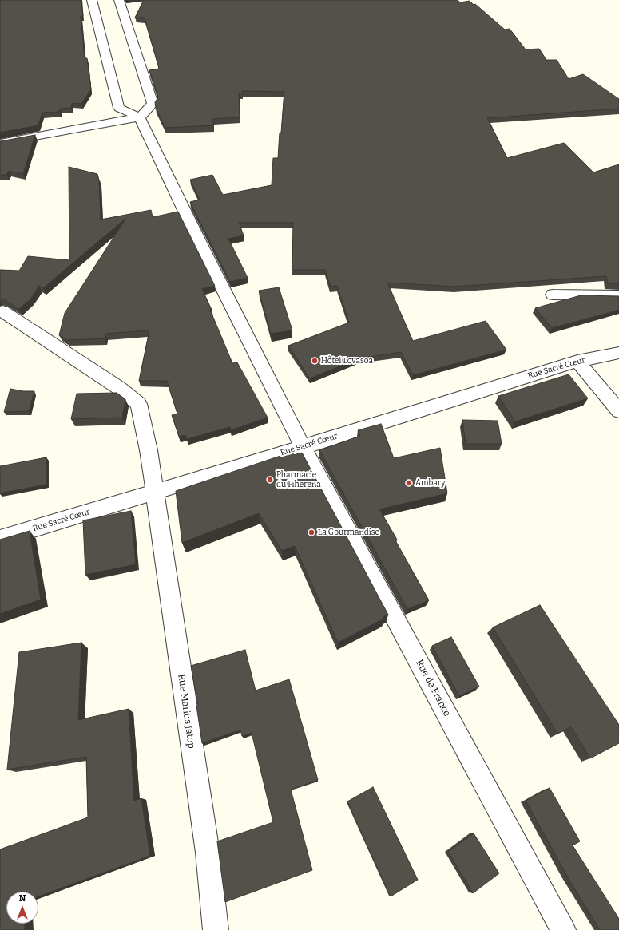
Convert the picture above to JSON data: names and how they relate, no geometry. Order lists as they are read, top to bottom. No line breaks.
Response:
{"streets":{"street":["Rue Sacré Cœur","Rue de France","Rue Marius Jatop"]},"crossings":[["Rue Sacré Cœur","Rue de France"],["Rue Sacré Cœur","Rue Marius Jatop"]],"places":["Hôtel Lovasoa","Pharmacie du Fiherena","Ambary","La Gourmandise"],"north":"top"}
